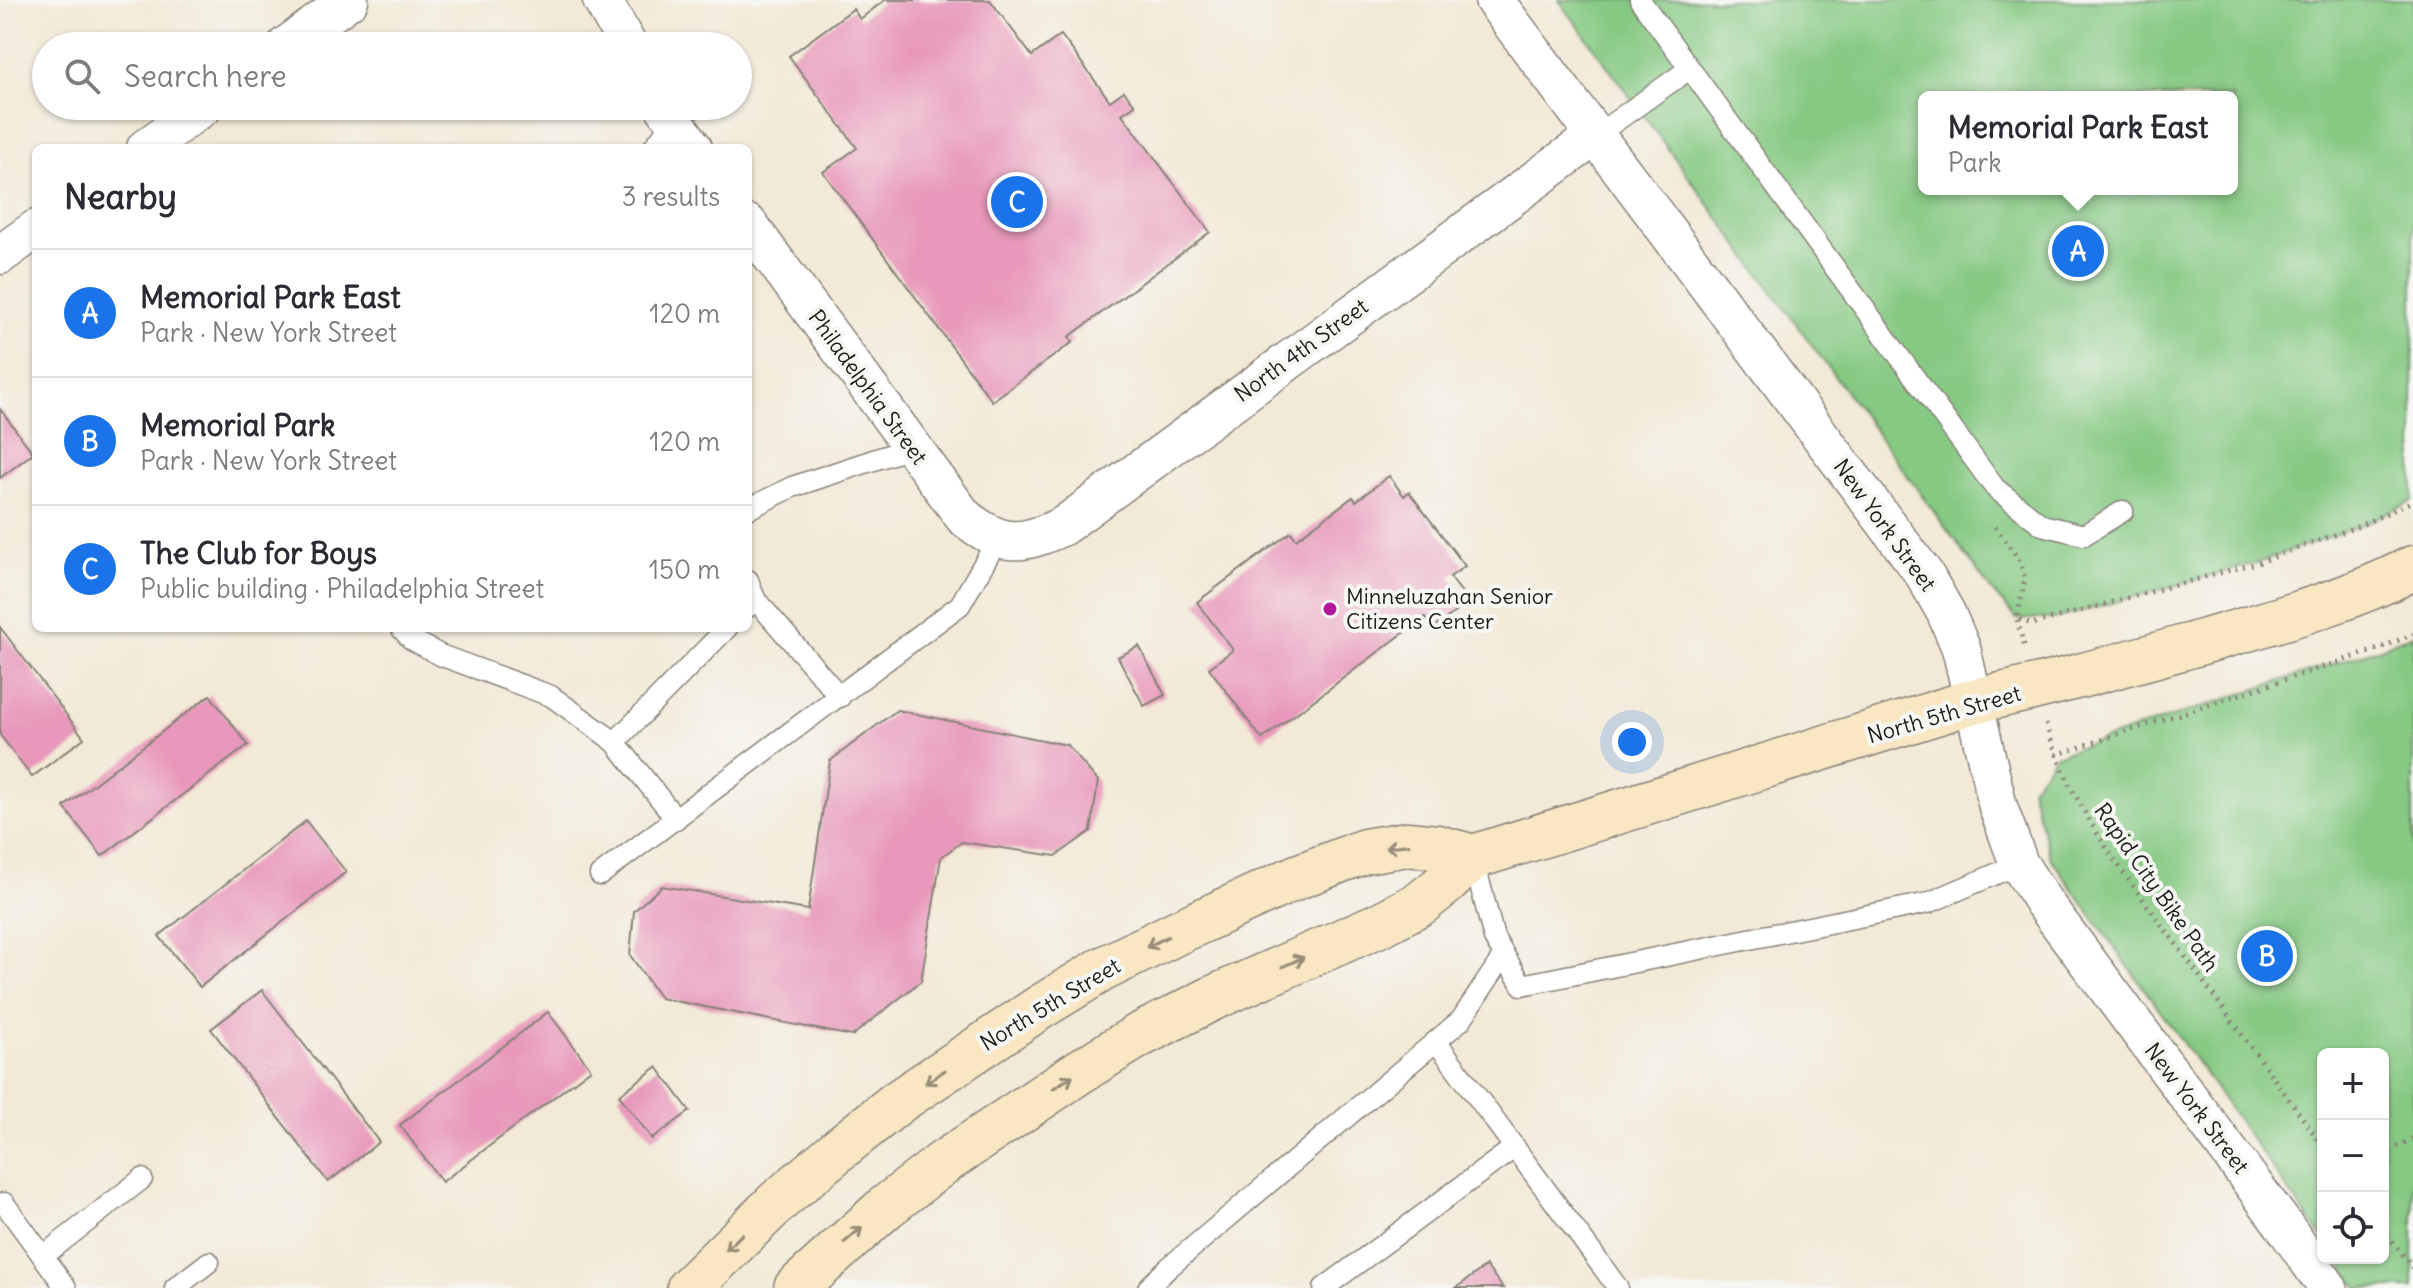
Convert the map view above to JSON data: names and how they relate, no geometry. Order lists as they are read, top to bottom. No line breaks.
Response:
{"streets":{"main road":["North 5th Street"],"street":["North 4th Street","Philadelphia Street","New York Street"],"path":["Rapid City Bike Path"]},"crossings":[["North 4th Street","Philadelphia Street"],["North 4th Street","New York Street"],["New York Street","North 5th Street"],["North 5th Street","Rapid City Bike Path"]],"places":["Minneluzahan Senior Citizens Center"],"page":{"search":"Search here","popup":["Memorial Park East","Park"],"heading":["Nearby","3 results"],"pins":["C","A","B"],"list":[{"mark":"A","name":"Memorial Park East","note":"Park · New York Street","value":"120 m"},{"mark":"B","name":"Memorial Park","note":"Park · New York Street","value":"120 m"},{"mark":"C","name":"The Club for Boys","note":"Public building · Philadelphia Street","value":"150 m"}],"map_buttons":["+","−"]}}
